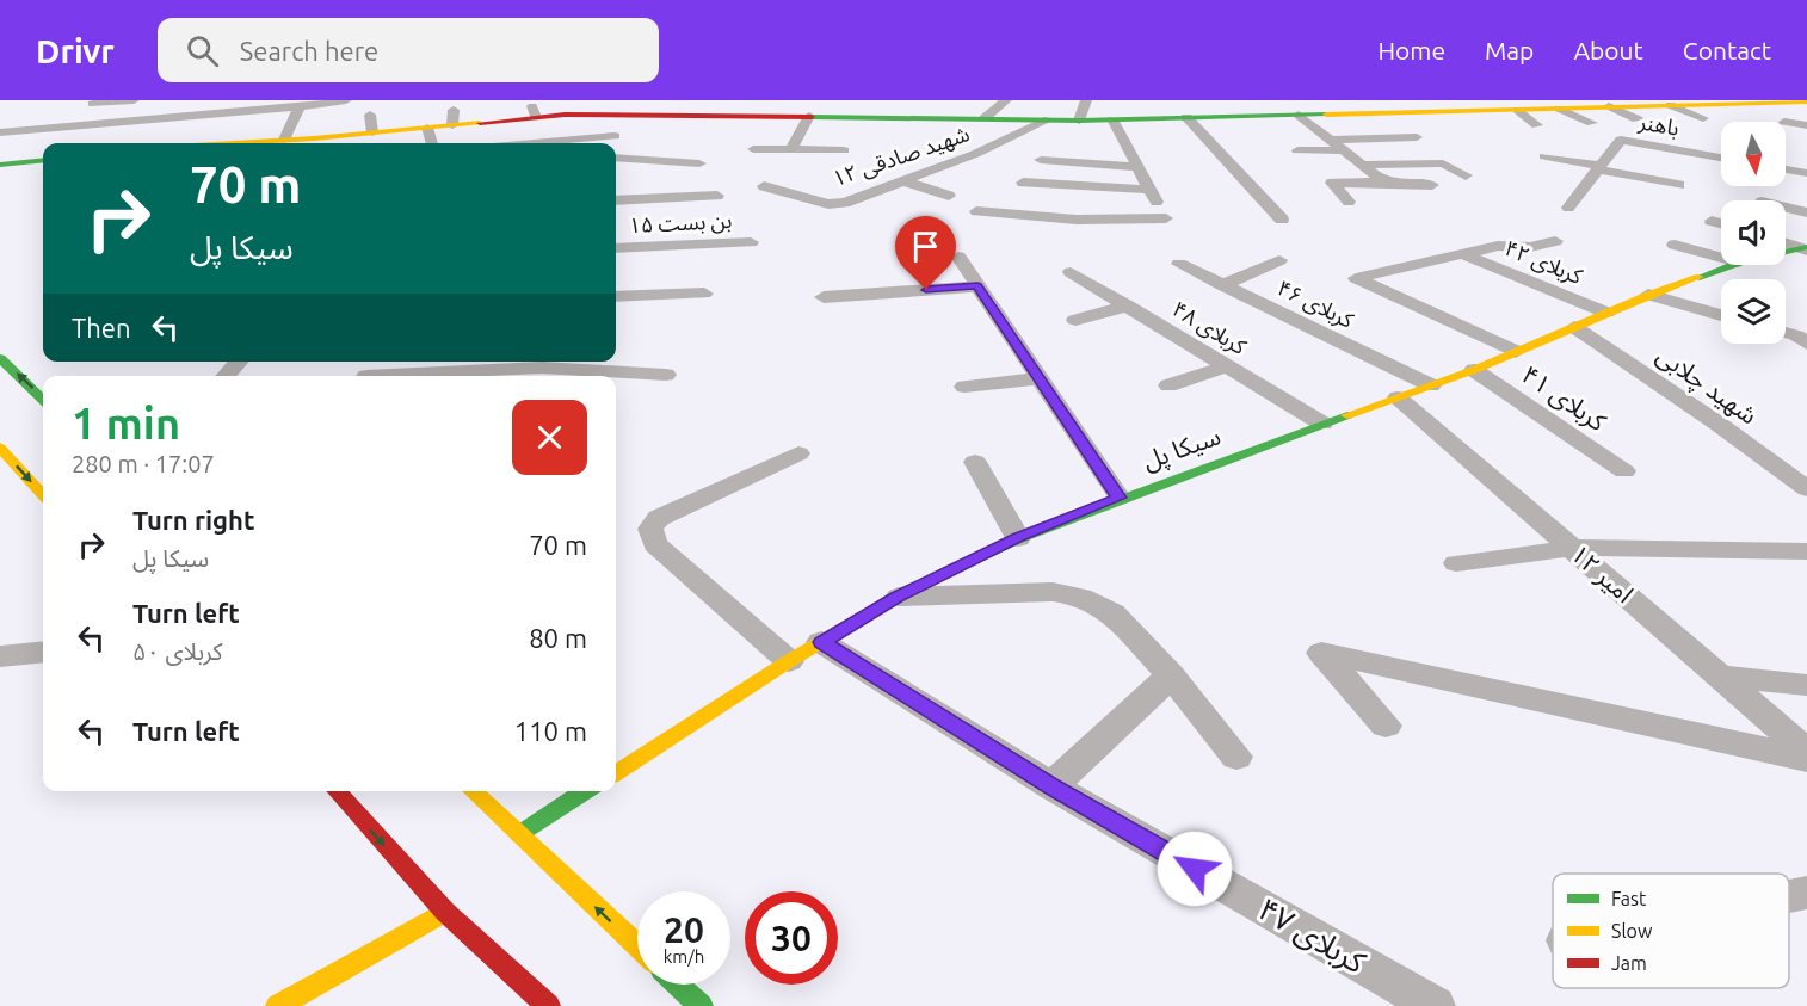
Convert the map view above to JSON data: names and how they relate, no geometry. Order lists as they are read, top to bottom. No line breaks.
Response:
{"streets":{"street":["باهنر","شهید صادقی ۱۲","بن بست ۱۵","کربلای ۴۲","کربلای ۴۶","کربلای ۴۸","شهید چلابی","کربلای ۴۱","سیکا پل","امير ۱۲","کربلای ۴۷"]},"crossings":[["کربلای ۴۲","سیکا پل"],["کربلای ۴۶","سیکا پل"],["کربلای ۴۸","سیکا پل"],["شهید چلابی","سیکا پل"],["کربلای ۴۱","سیکا پل"],["سیکا پل","امير ۱۲"],["سیکا پل","کربلای ۴۷"]],"legend":["Fast","Slow","Jam"],"north":"bottom","page":{"header":"Drivr","search":"Search here","nav":["Home","Map","About","Contact"],"turn":["70 m","سیکا پل"],"then":"Then","heading":["1 min","280 m · 17:07"],"list":[{"name":"Turn right","note":"سیکا پل","value":"70 m"},{"name":"Turn left","note":"کربلای ۵۰","value":"80 m"},{"name":"Turn left","value":"110 m"}],"speed":"20 km/h","limit":"30"}}
